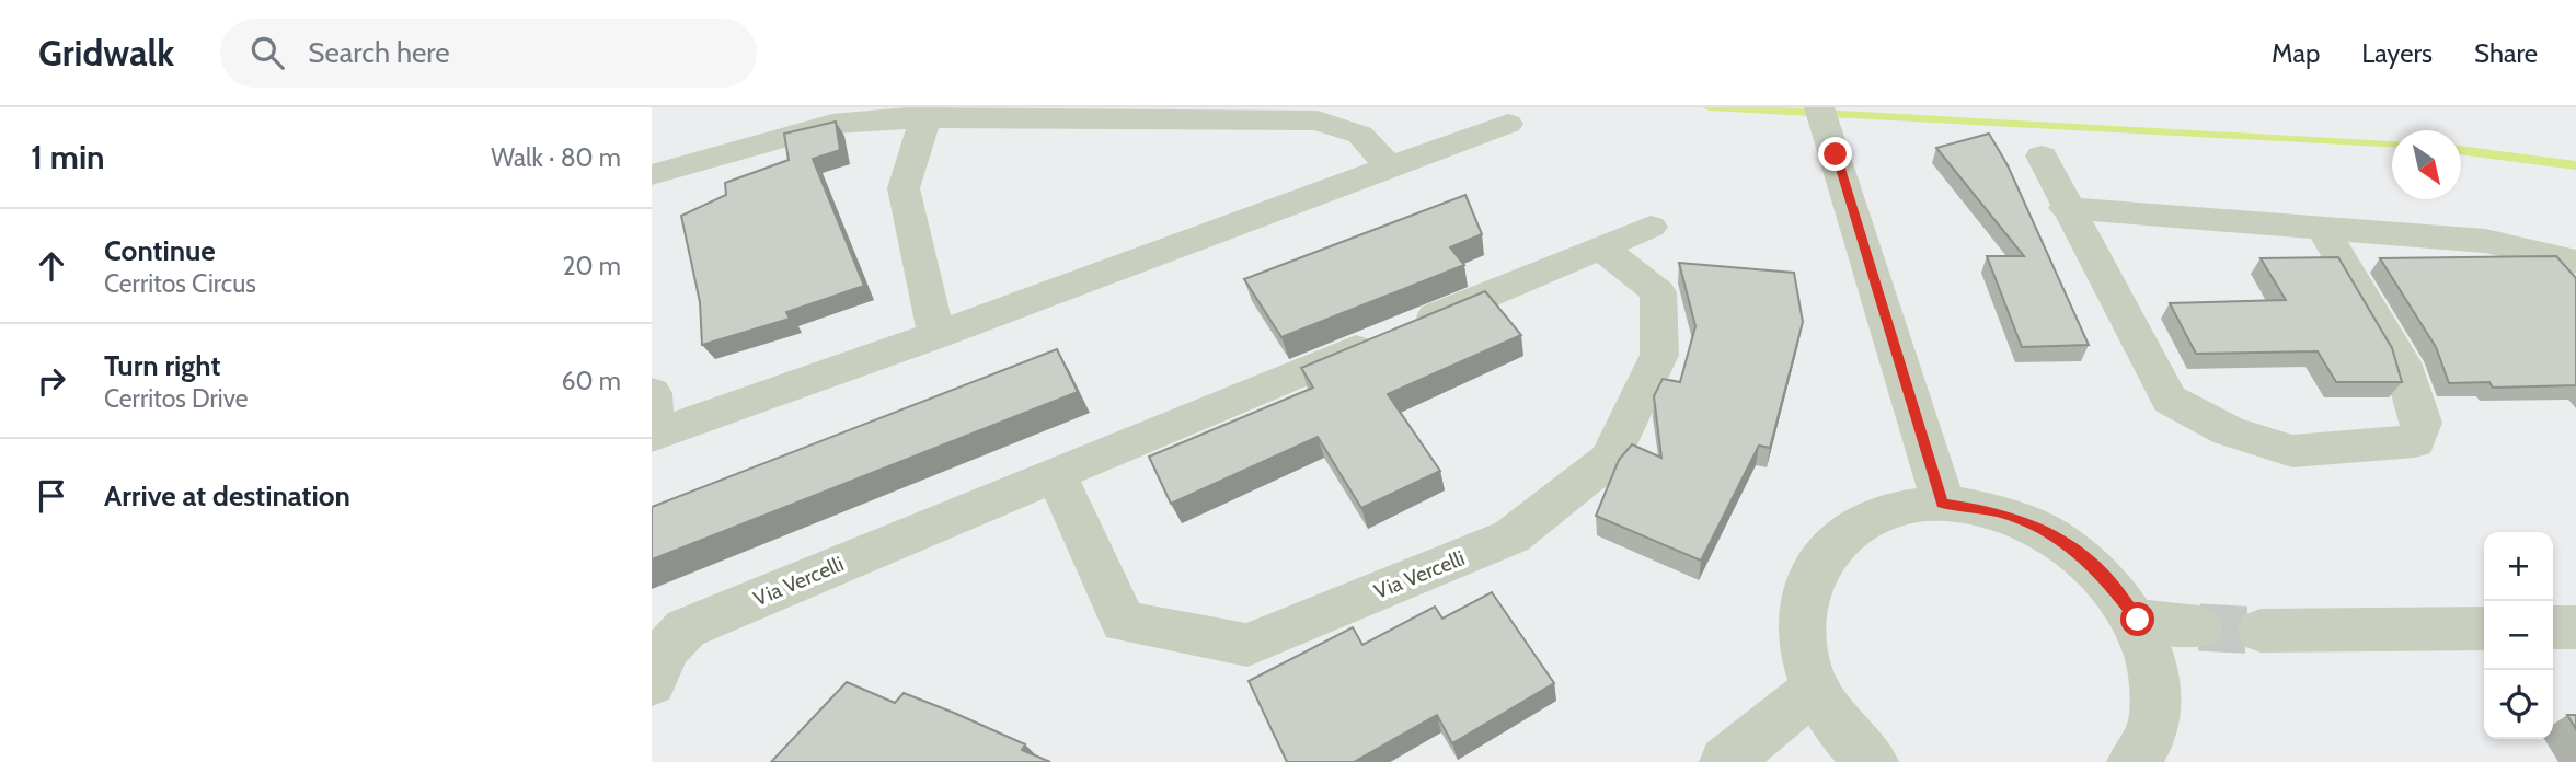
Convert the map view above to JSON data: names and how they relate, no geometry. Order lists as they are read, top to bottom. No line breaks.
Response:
{"streets":{"street":["Via Vercelli"]},"north":"bottom right","page":{"header":"Gridwalk","search":"Search here","nav":["Map","Layers","Share"],"heading":["1 min","Walk · 80 m"],"list":[["Continue","Cerritos Circus","20 m"],["Turn right","Cerritos Drive","60 m"],"Arrive at destination"],"map_buttons":["+","−"]}}
